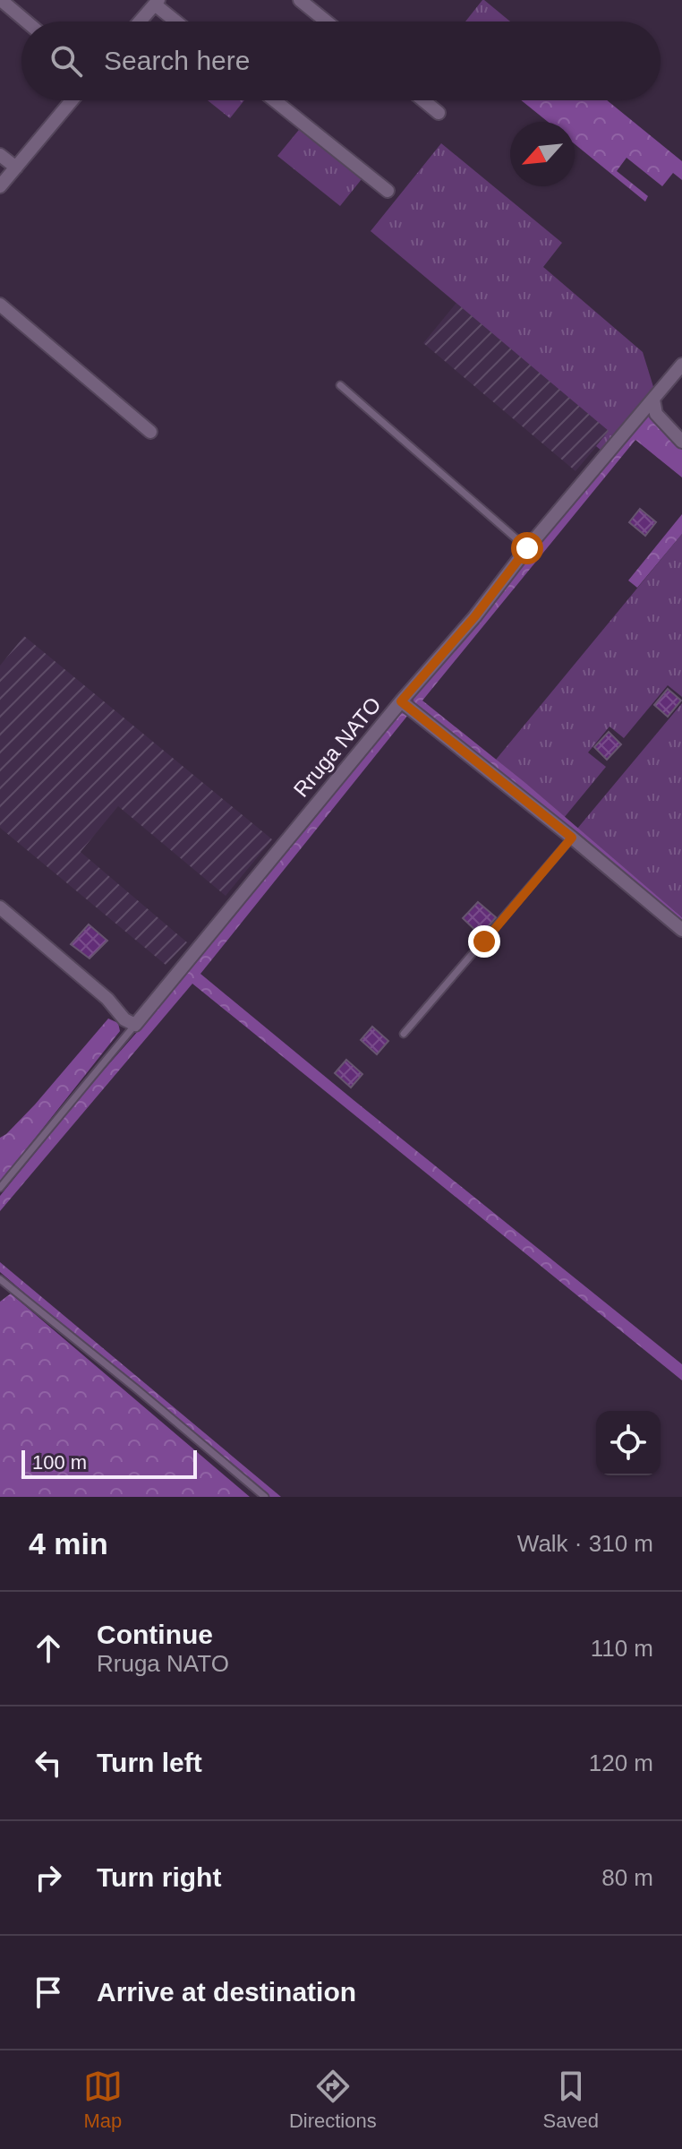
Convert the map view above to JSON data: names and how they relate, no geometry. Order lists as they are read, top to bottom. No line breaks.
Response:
{"streets":{"street":["Rruga NATO"]},"scale_bar":"100 m","north":"bottom left","page":{"search":"Search here","scale":"100 m","heading":["4 min","Walk · 310 m"],"list":[["Continue","Rruga NATO","110 m"],["Turn left","120 m"],["Turn right","80 m"],"Arrive at destination"],"nav":["Map","Directions","Saved"]}}
